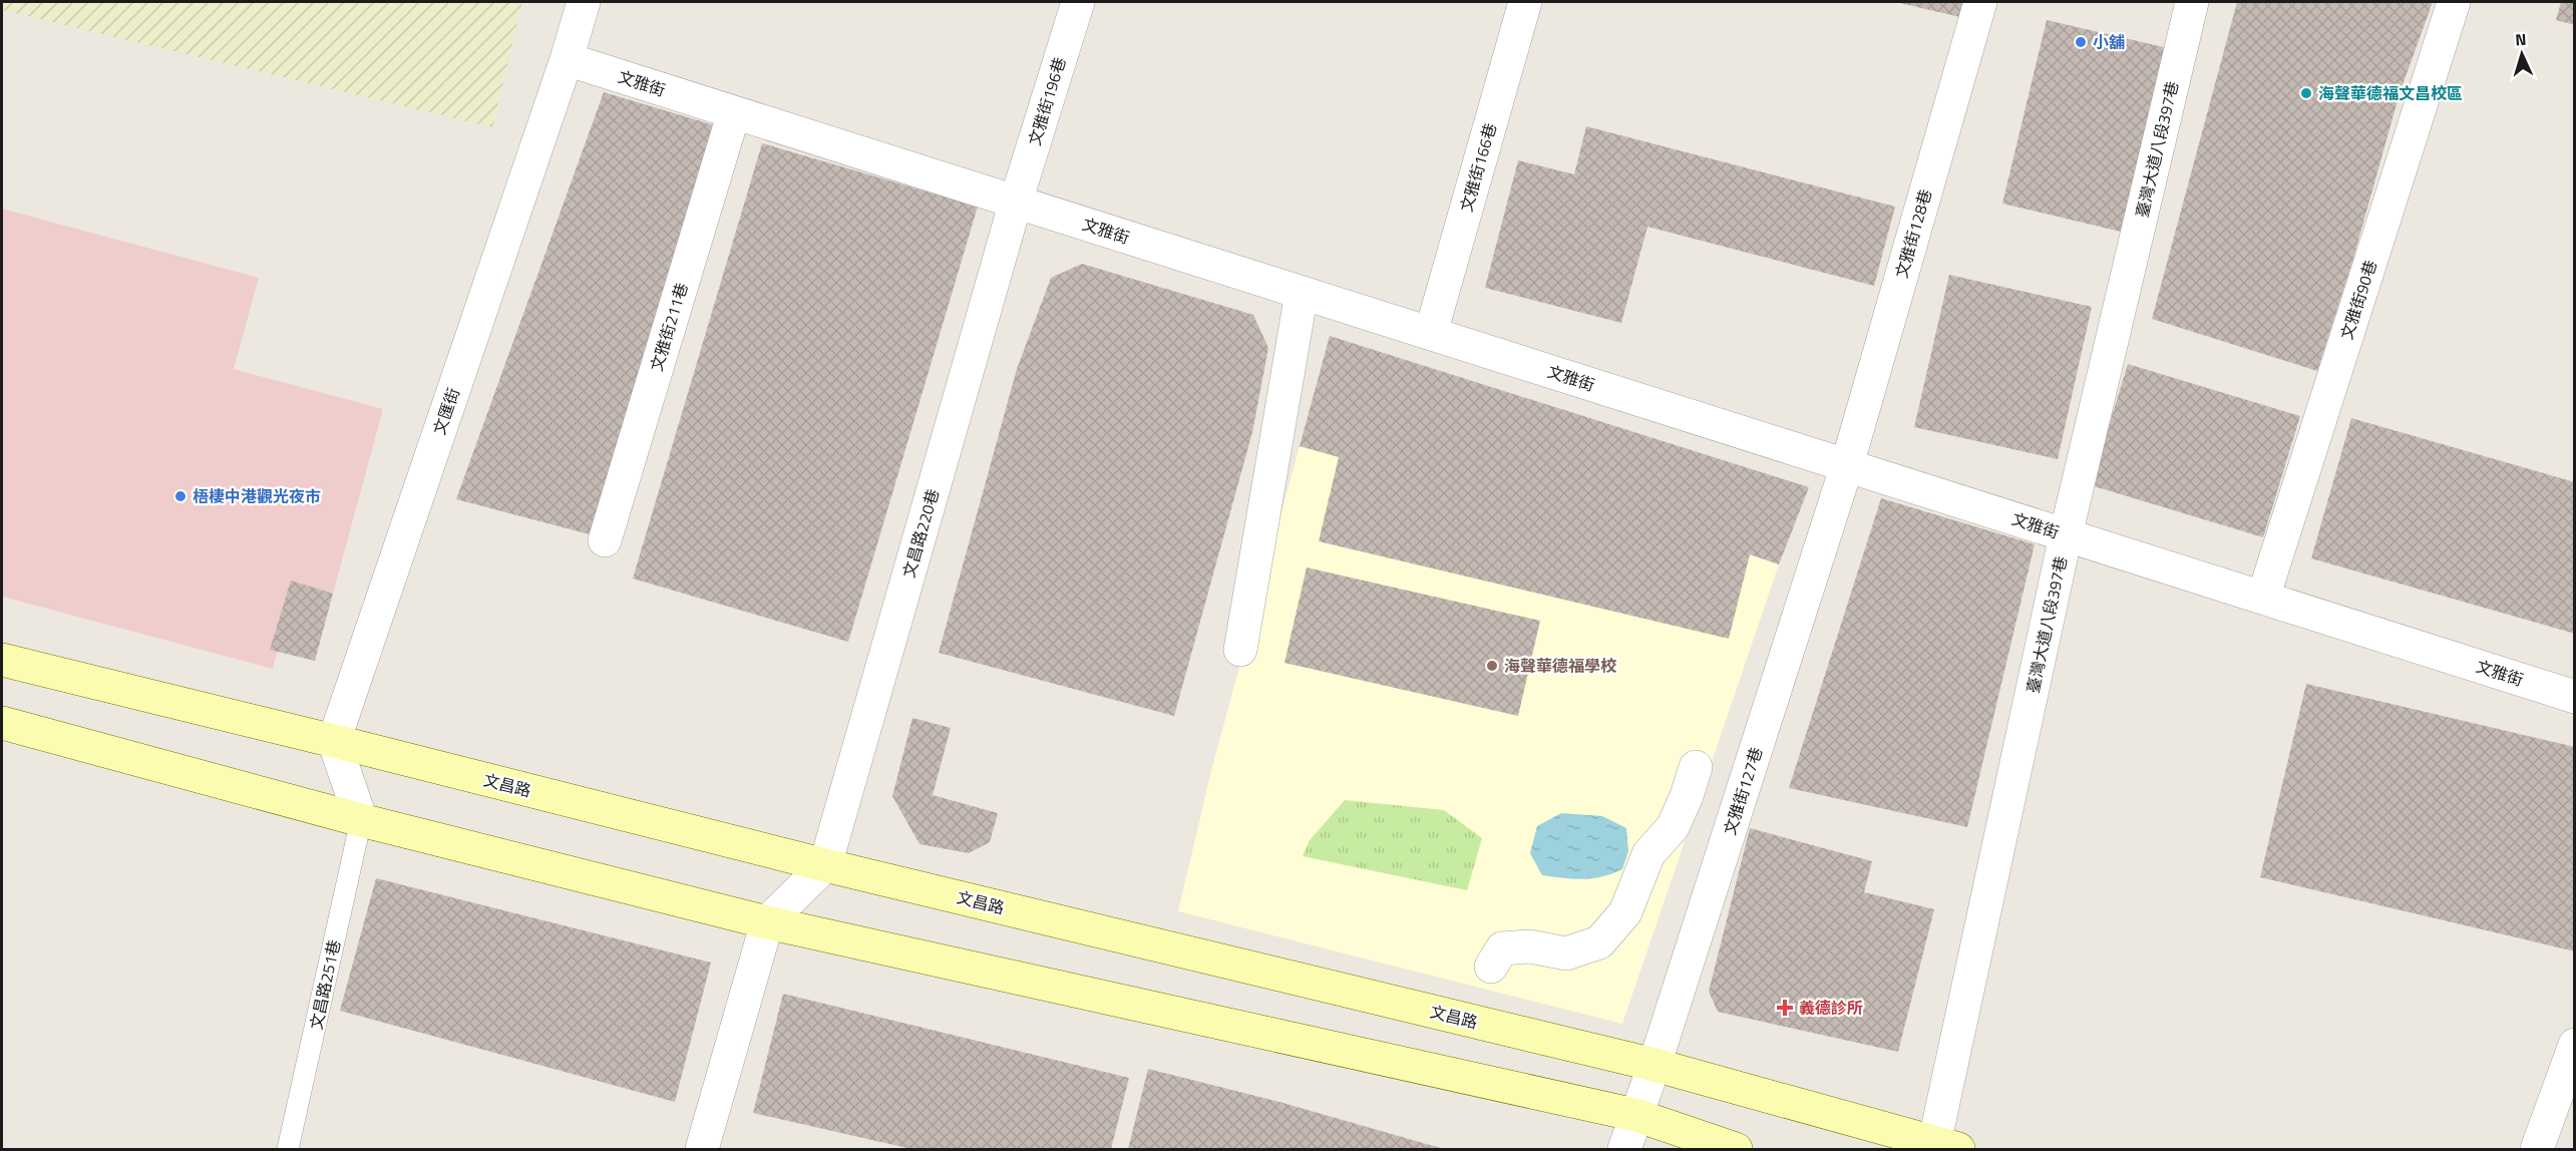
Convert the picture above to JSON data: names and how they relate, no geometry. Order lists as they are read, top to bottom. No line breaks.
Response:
{"streets":{"street":["文雅街","文雅街196巷","臺灣大道八段397巷","文雅街166巷","文雅街128巷","文雅街90巷","文雅街211巷","文匯街","文昌路220巷","文昌路","文雅街127巷"],"lane":["文昌路251巷"]},"crossings":[["文雅街","文雅街196巷"],["文雅街","臺灣大道八段397巷"],["文雅街","文雅街166巷"],["文雅街","文雅街128巷"],["文雅街","文雅街90巷"],["文雅街","文雅街211巷"],["文雅街","文匯街"],["文雅街","文昌路220巷"],["文雅街","文雅街127巷"],["文雅街196巷","文昌路220巷"],["臺灣大道八段397巷","文昌路"],["文雅街128巷","文雅街127巷"],["文匯街","文昌路"],["文昌路220巷","文昌路"],["文昌路","文雅街127巷"]],"places":{"other":["小舖","海聲華德福文昌校區","梧棲中港觀光夜市","海聲華德福學校"],"health":["義德診所"]},"north":"top"}
